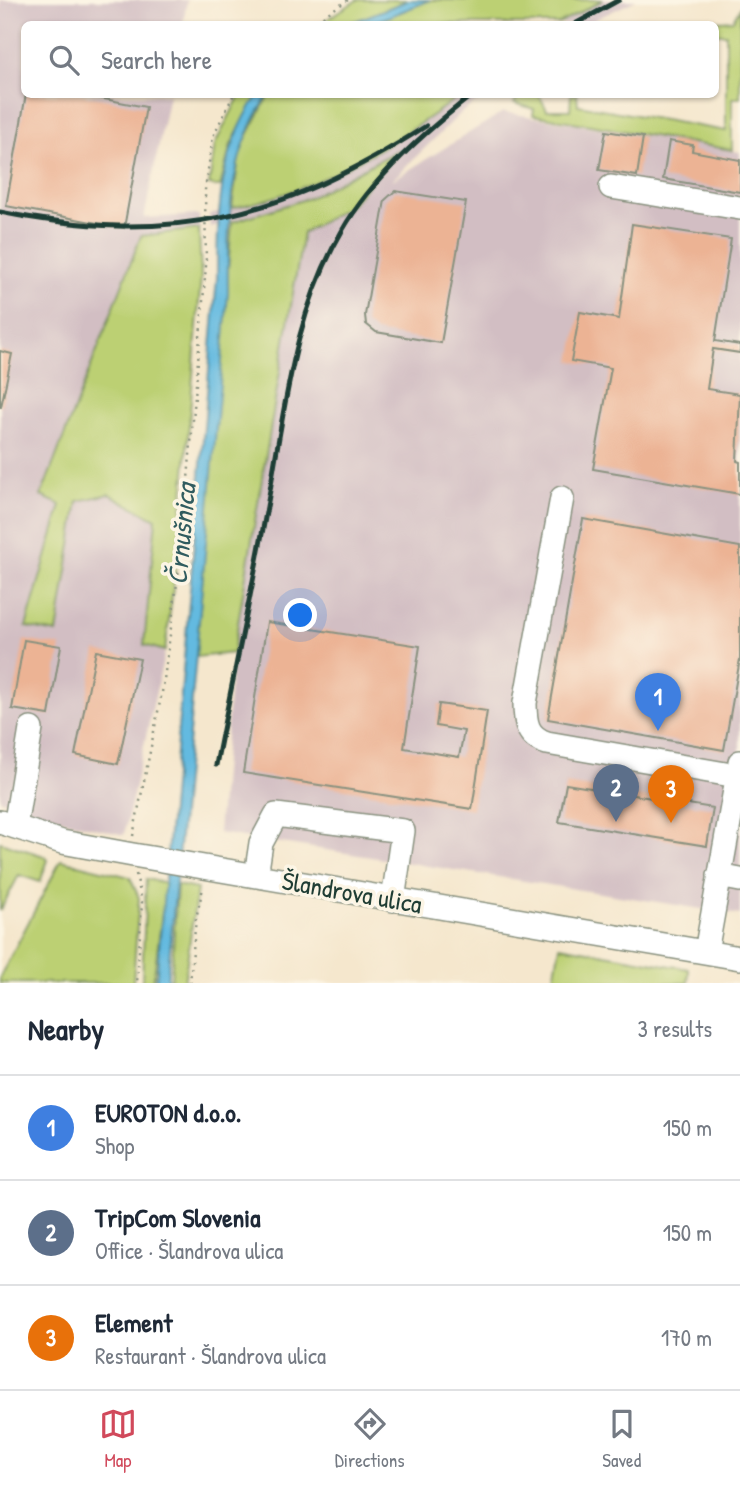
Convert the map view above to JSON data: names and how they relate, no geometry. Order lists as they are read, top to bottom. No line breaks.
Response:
{"streets":{"street":["Šlandrova ulica"]},"water":["Črnušnica"],"page":{"search":"Search here","pins":["1","2","3"],"heading":["Nearby","3 results"],"list":[{"mark":"1","name":"EUROTON d.o.o.","note":"Shop","value":"150 m"},{"mark":"2","name":"TripCom Slovenia","note":"Office · Šlandrova ulica","value":"150 m"},{"mark":"3","name":"Element","note":"Restaurant · Šlandrova ulica","value":"170 m"}],"nav":["Map","Directions","Saved"]}}
